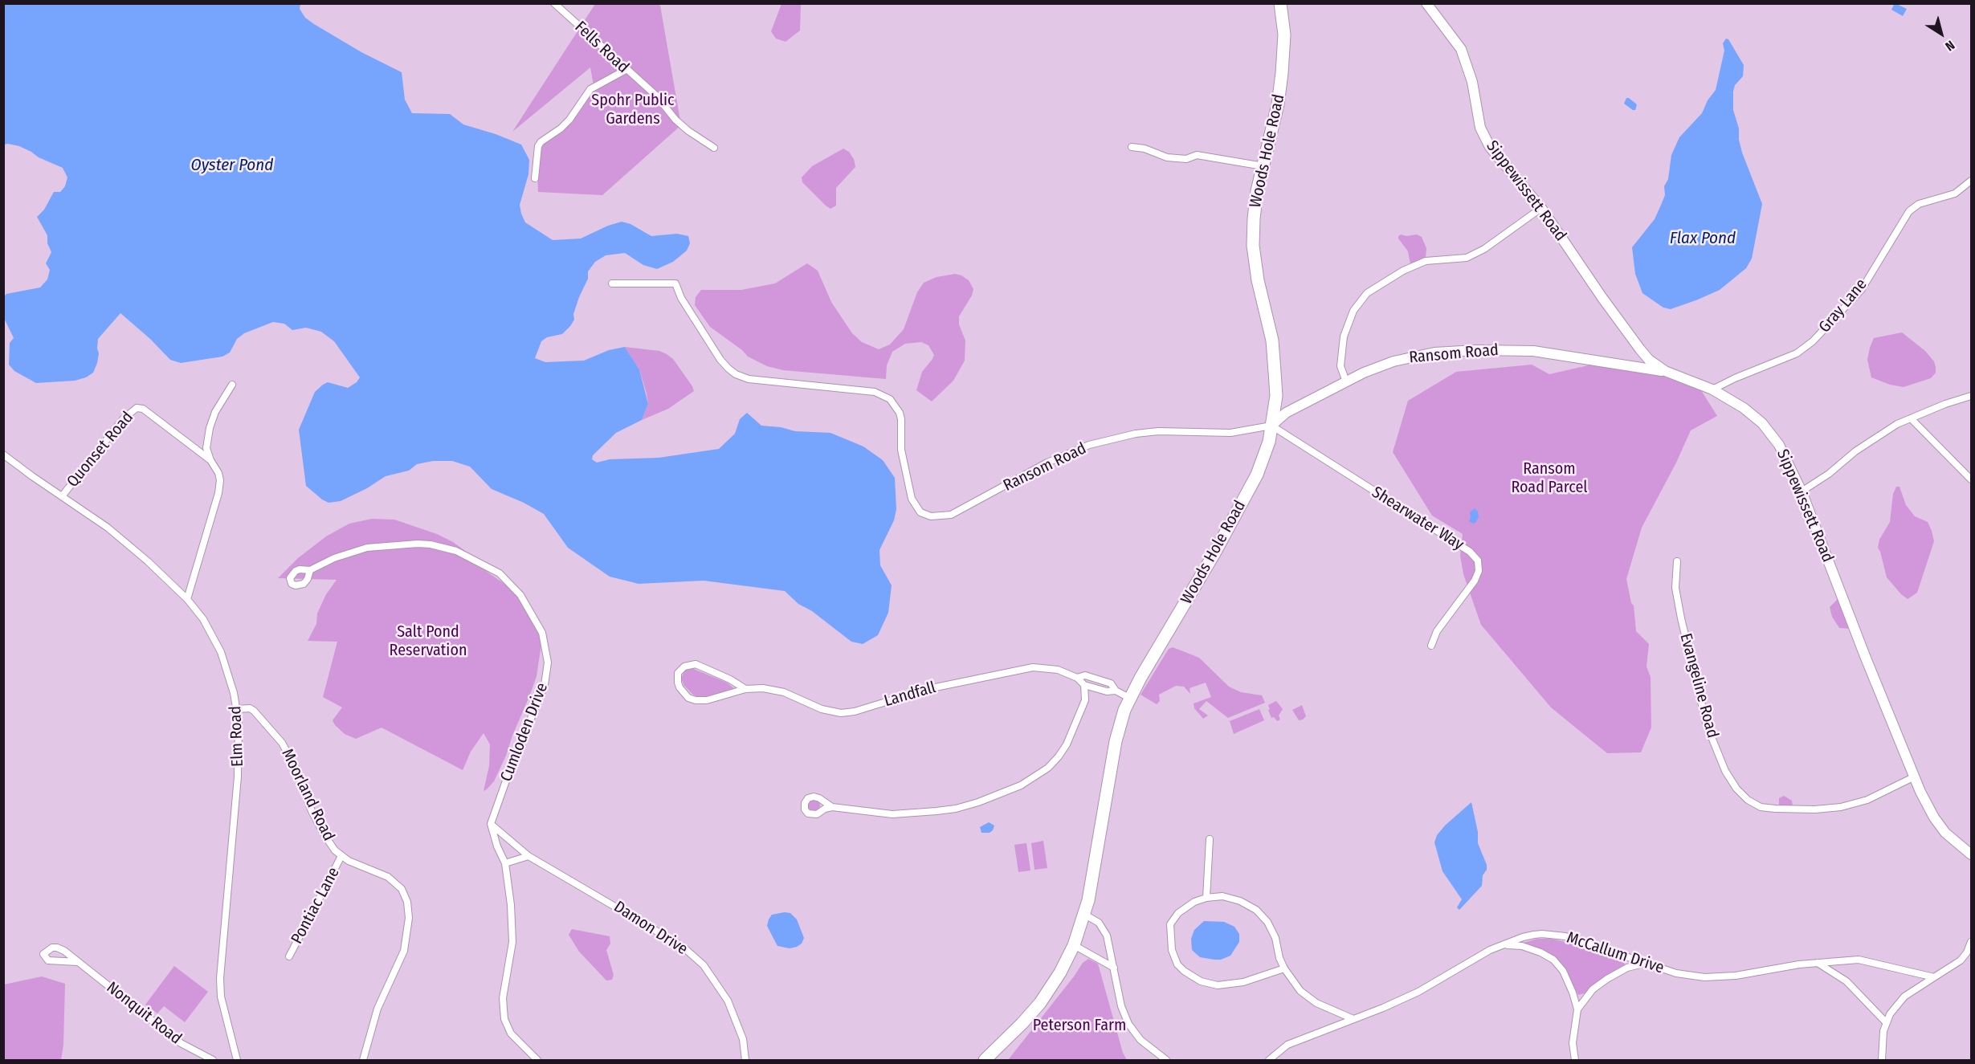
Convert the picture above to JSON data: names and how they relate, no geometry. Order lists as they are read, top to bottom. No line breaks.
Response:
{"streets":{"highway":["Woods Hole Road"],"main road":["Sippewissett Road","Ransom Road"],"street":["Fells Road","Gray Lane","Quonset Road","Shearwater Way","Evangeline Road","Landfall","Cumloden Drive","Elm Road","Moorland Road","Pontiac Lane","Damon Drive","McCallum Drive","Nonquit Road"]},"crossings":[["Woods Hole Road","Ransom Road"],["Woods Hole Road","Shearwater Way"],["Woods Hole Road","Landfall"],["Sippewissett Road","Gray Lane"],["Sippewissett Road","Ransom Road"],["Sippewissett Road","Evangeline Road"],["Ransom Road","Shearwater Way"],["Quonset Road","Elm Road"],["Cumloden Drive","Damon Drive"],["Elm Road","Moorland Road"],["Moorland Road","Pontiac Lane"]],"water":["Oyster Pond","Flax Pond"],"parks":["Spohr Public Gardens","Ransom Road Parcel","Salt Pond Reservation","Peterson Farm"],"north":"bottom right"}
